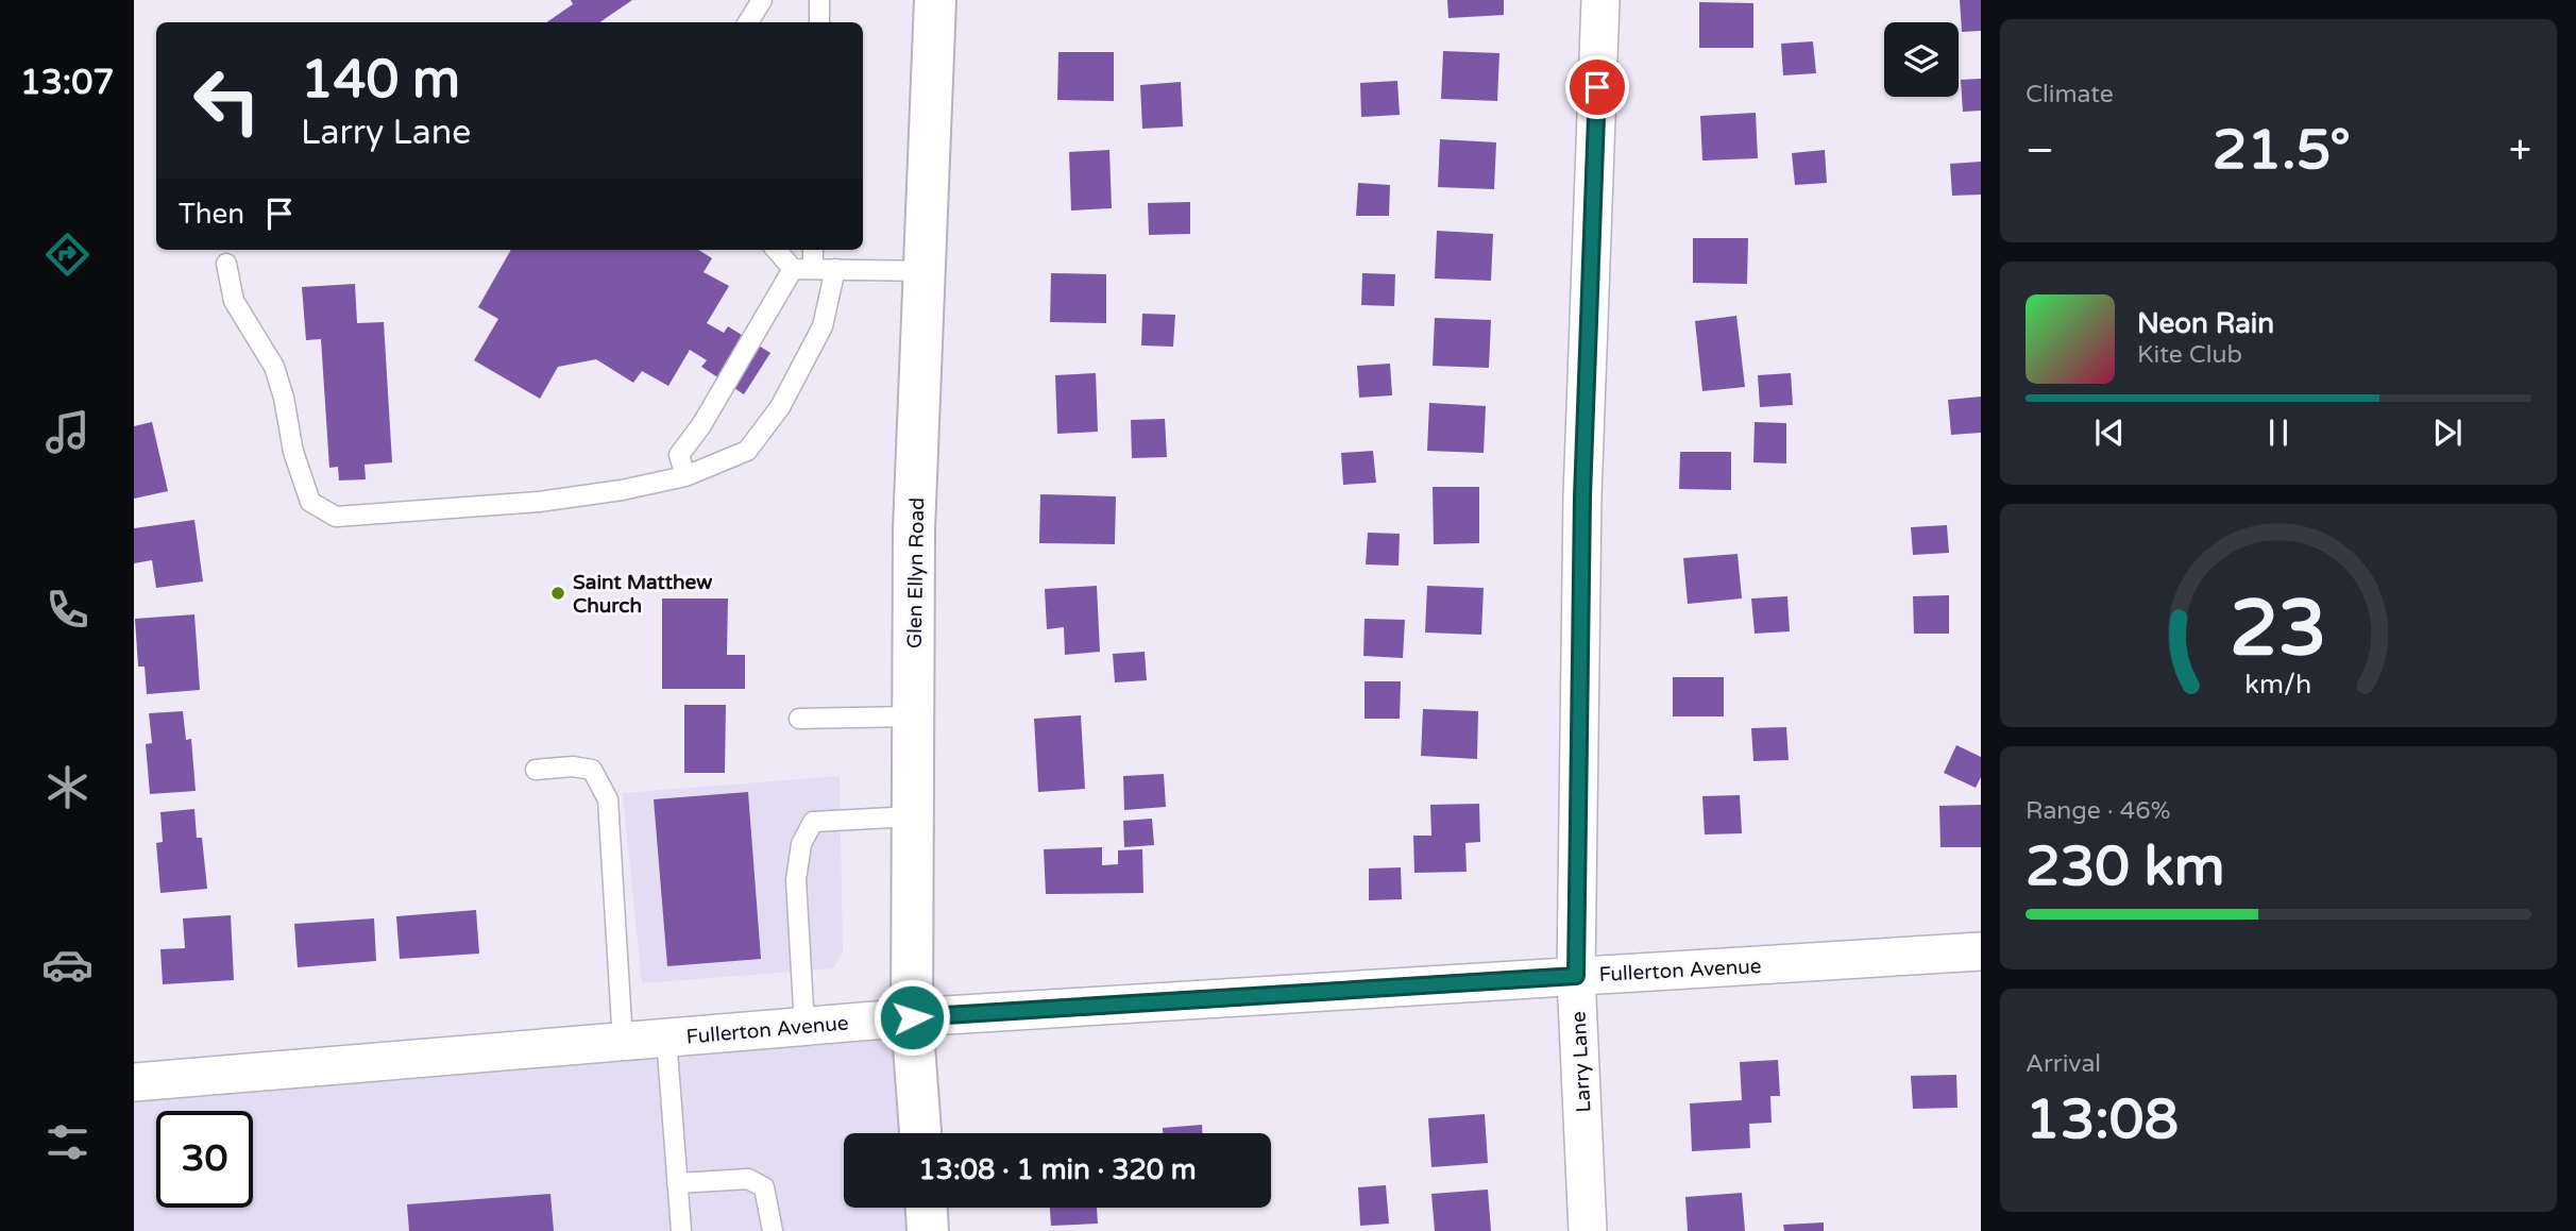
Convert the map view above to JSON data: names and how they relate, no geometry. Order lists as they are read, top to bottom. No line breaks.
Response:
{"streets":{"street":["Glen Ellyn Road","Fullerton Avenue","Larry Lane"]},"crossings":[["Glen Ellyn Road","Fullerton Avenue"],["Fullerton Avenue","Larry Lane"]],"places":["Saint Matthew Church"],"page":{"tabs":"13:07","tile":["Climate",["Range · 46%","230 km"],["Arrival","13:08"]],"turn":["140 m","Larry Lane"],"heat":["−","21.5°","+"],"then":"Then","song":["Neon Rain","Kite Club"],"limit":"30","trip":"13:08 · 1 min · 320 m","gauge":["23","km/h"]}}
